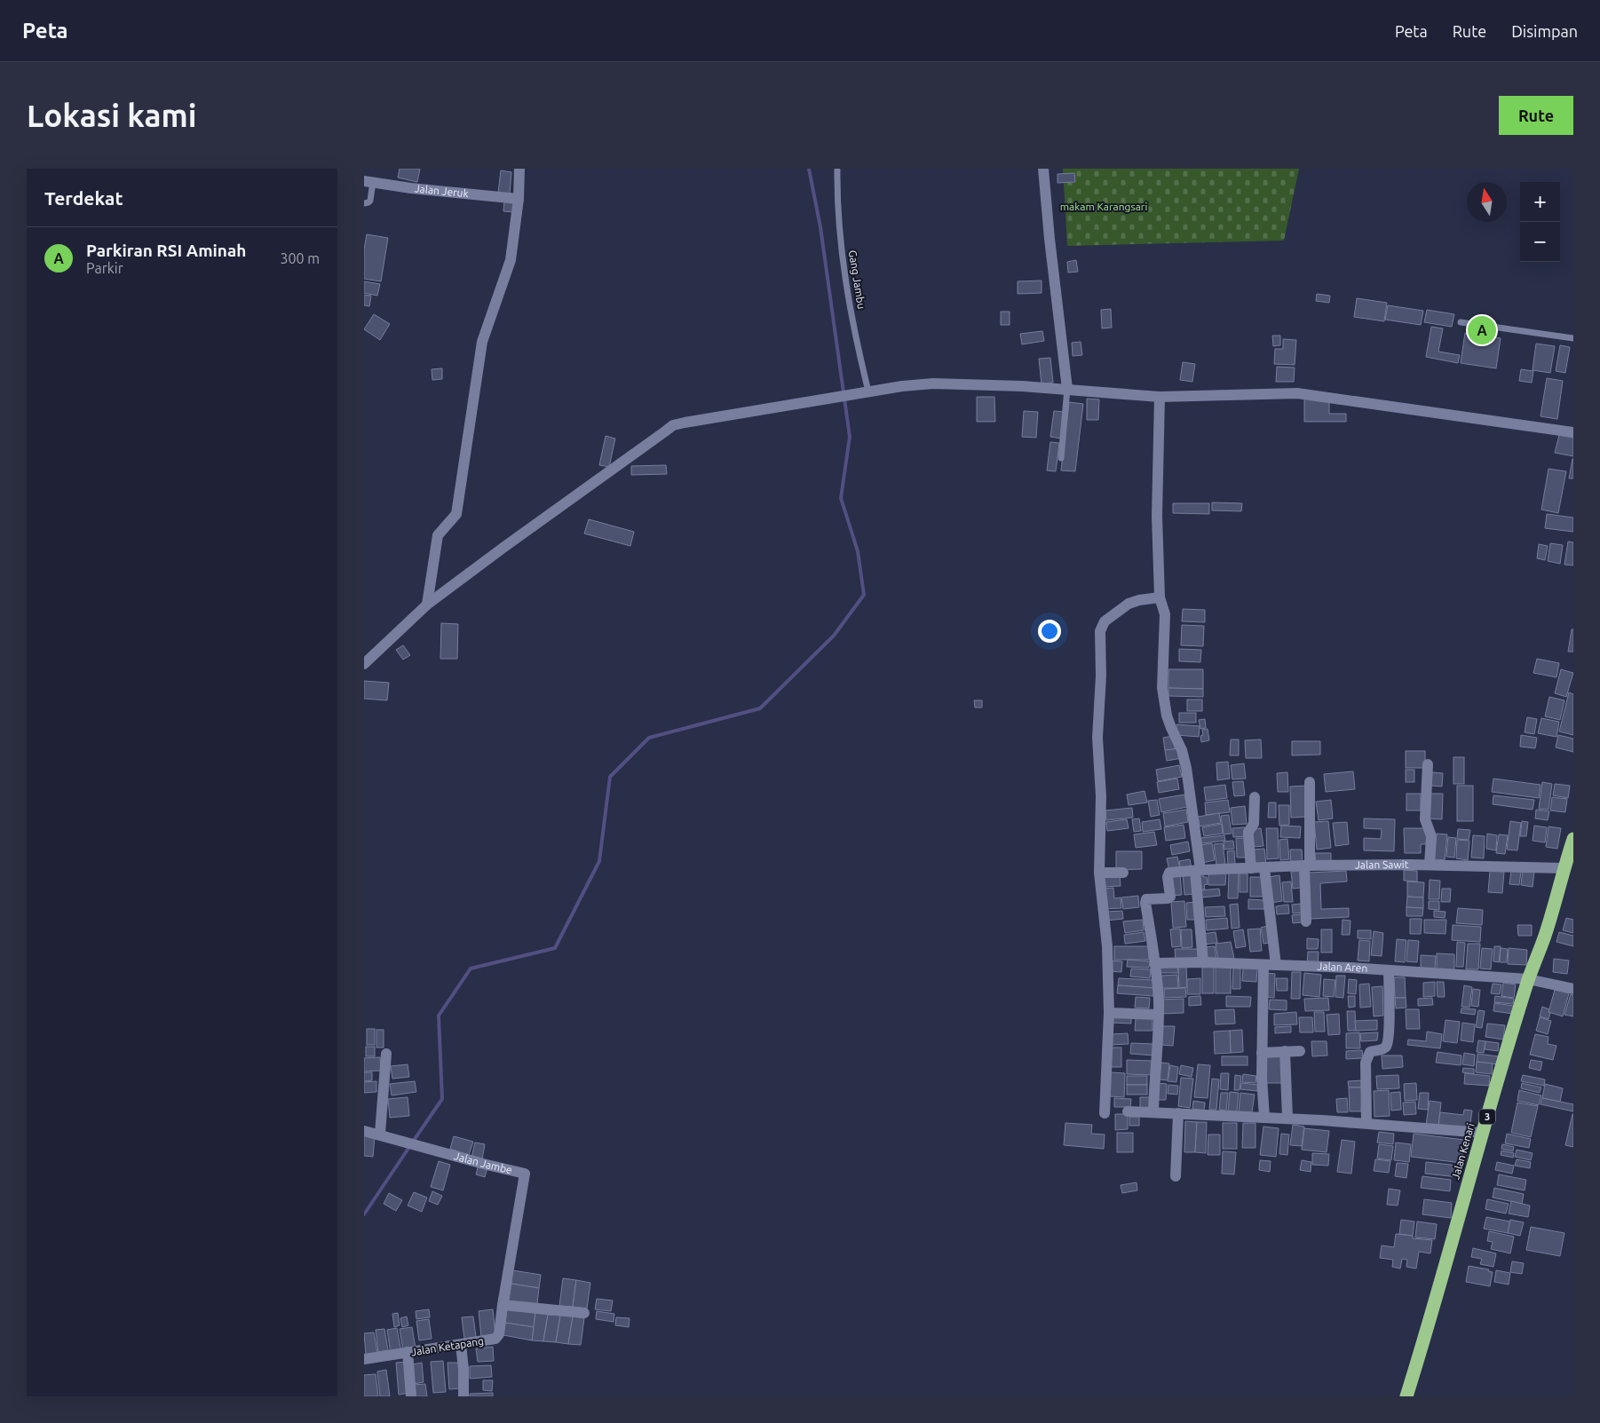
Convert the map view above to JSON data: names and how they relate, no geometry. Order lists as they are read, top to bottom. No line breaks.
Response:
{"streets":{"highway":["3","Jalan Kenari"],"street":["Jalan Jeruk","Jalan Sawit","Jalan Aren","Jalan Jambe","Jalan Ketapang"],"lane":["Gang Jambu"]},"crossings":[["Jalan Sawit","Jalan Aren"],["Jalan Sawit","Jalan Kenari"],["Jalan Aren","Jalan Kenari"],["Jalan Jambe","Jalan Ketapang"]],"parks":["makam Karangsari"],"north":"top","page":{"header":"Peta","nav":["Peta","Rute","Disimpan"],"buttons":"Rute","title":"Lokasi kami","heading":"Terdekat","map_buttons":["+","−"],"list":[{"mark":"A","name":"Parkiran RSI Aminah","note":"Parkir","value":"300 m"}],"pins":"A"}}
